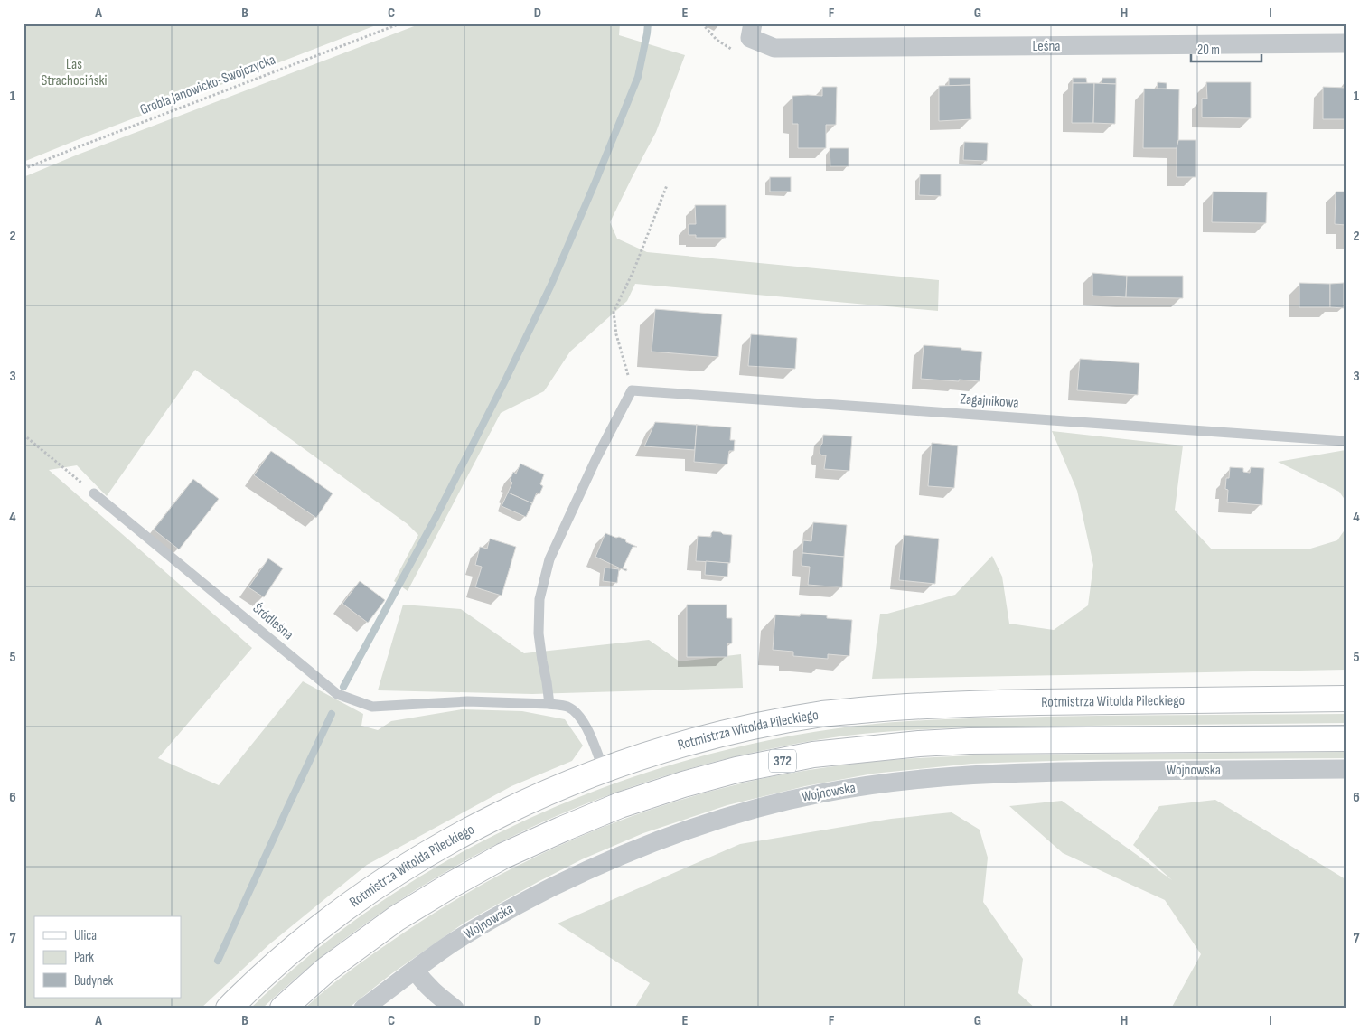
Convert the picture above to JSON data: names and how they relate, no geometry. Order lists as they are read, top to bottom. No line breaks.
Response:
{"streets":{"main road":["Rotmistrza Witolda Pileckiego","372"],"street":["Leśna","Wojnowska"],"lane":["Zagajnikowa","Śródleśna"],"path":["Grobla Janowicko-Swojczycka"]},"crossings":[["Śródleśna","Rotmistrza Witolda Pileckiego"]],"parks":["Las Strachociński"],"legend":["Ulica","Park","Budynek"],"scale_bar":"20 m","grid":{"columns":["A","B","C","D","E","F","G","H","I"],"rows":["1","2","3","4","5","6","7"]}}
